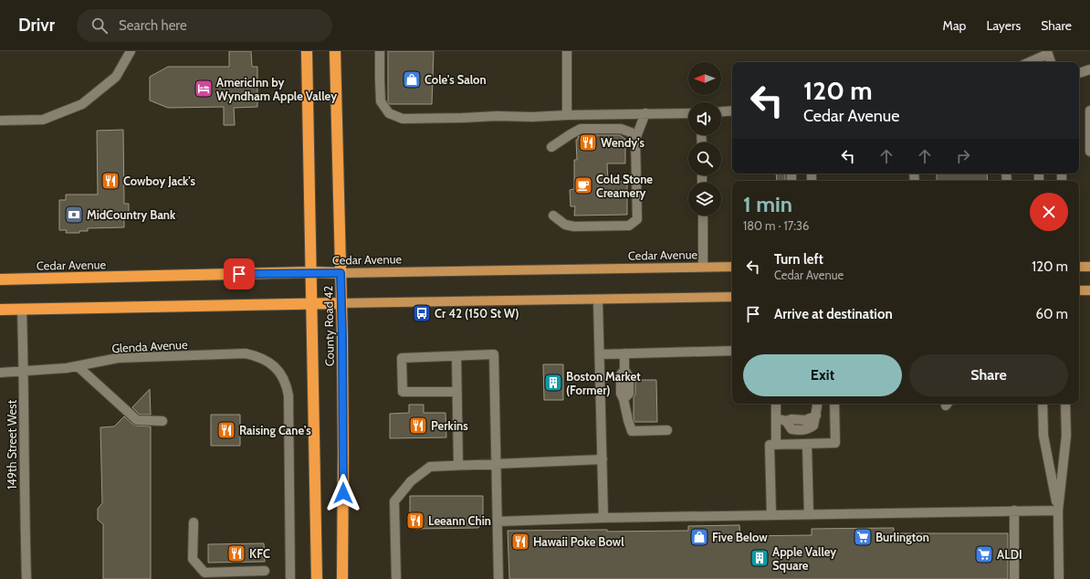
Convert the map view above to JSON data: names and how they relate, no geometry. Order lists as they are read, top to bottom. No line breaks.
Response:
{"streets":{"highway":["Cedar Avenue","County Road 42"],"street":["Glenda Avenue","149th Street West"]},"crossings":[["Cedar Avenue","County Road 42"],["Glenda Avenue","149th Street West"]],"places":{"shop":["Cole's Salon","Five Below"],"hotel":["AmericInn by Wyndham Apple Valley"],"restaurant":["Wendy's","Cowboy Jack's","Perkins","Raising Cane's","Leeann Chin","Hawaii Poke Bowl","KFC"],"cafe":["Cold Stone Creamery"],"bank":["MidCountry Bank"],"bus stop":["Cr 42 (150 St W)"],"building":["Boston Market (Former)","Apple Valley Square"],"supermarket":["Burlington","ALDI"]},"north":"left","page":{"header":"Drivr","search":"Search here","nav":["Map","Layers","Share"],"turn":["120 m","Cedar Avenue"],"heading":["1 min","180 m · 17:36"],"list":[{"name":"Turn left","note":"Cedar Avenue","value":"120 m"},{"name":"Arrive at destination","value":"60 m"}],"buttons":["Exit","Share"]}}
